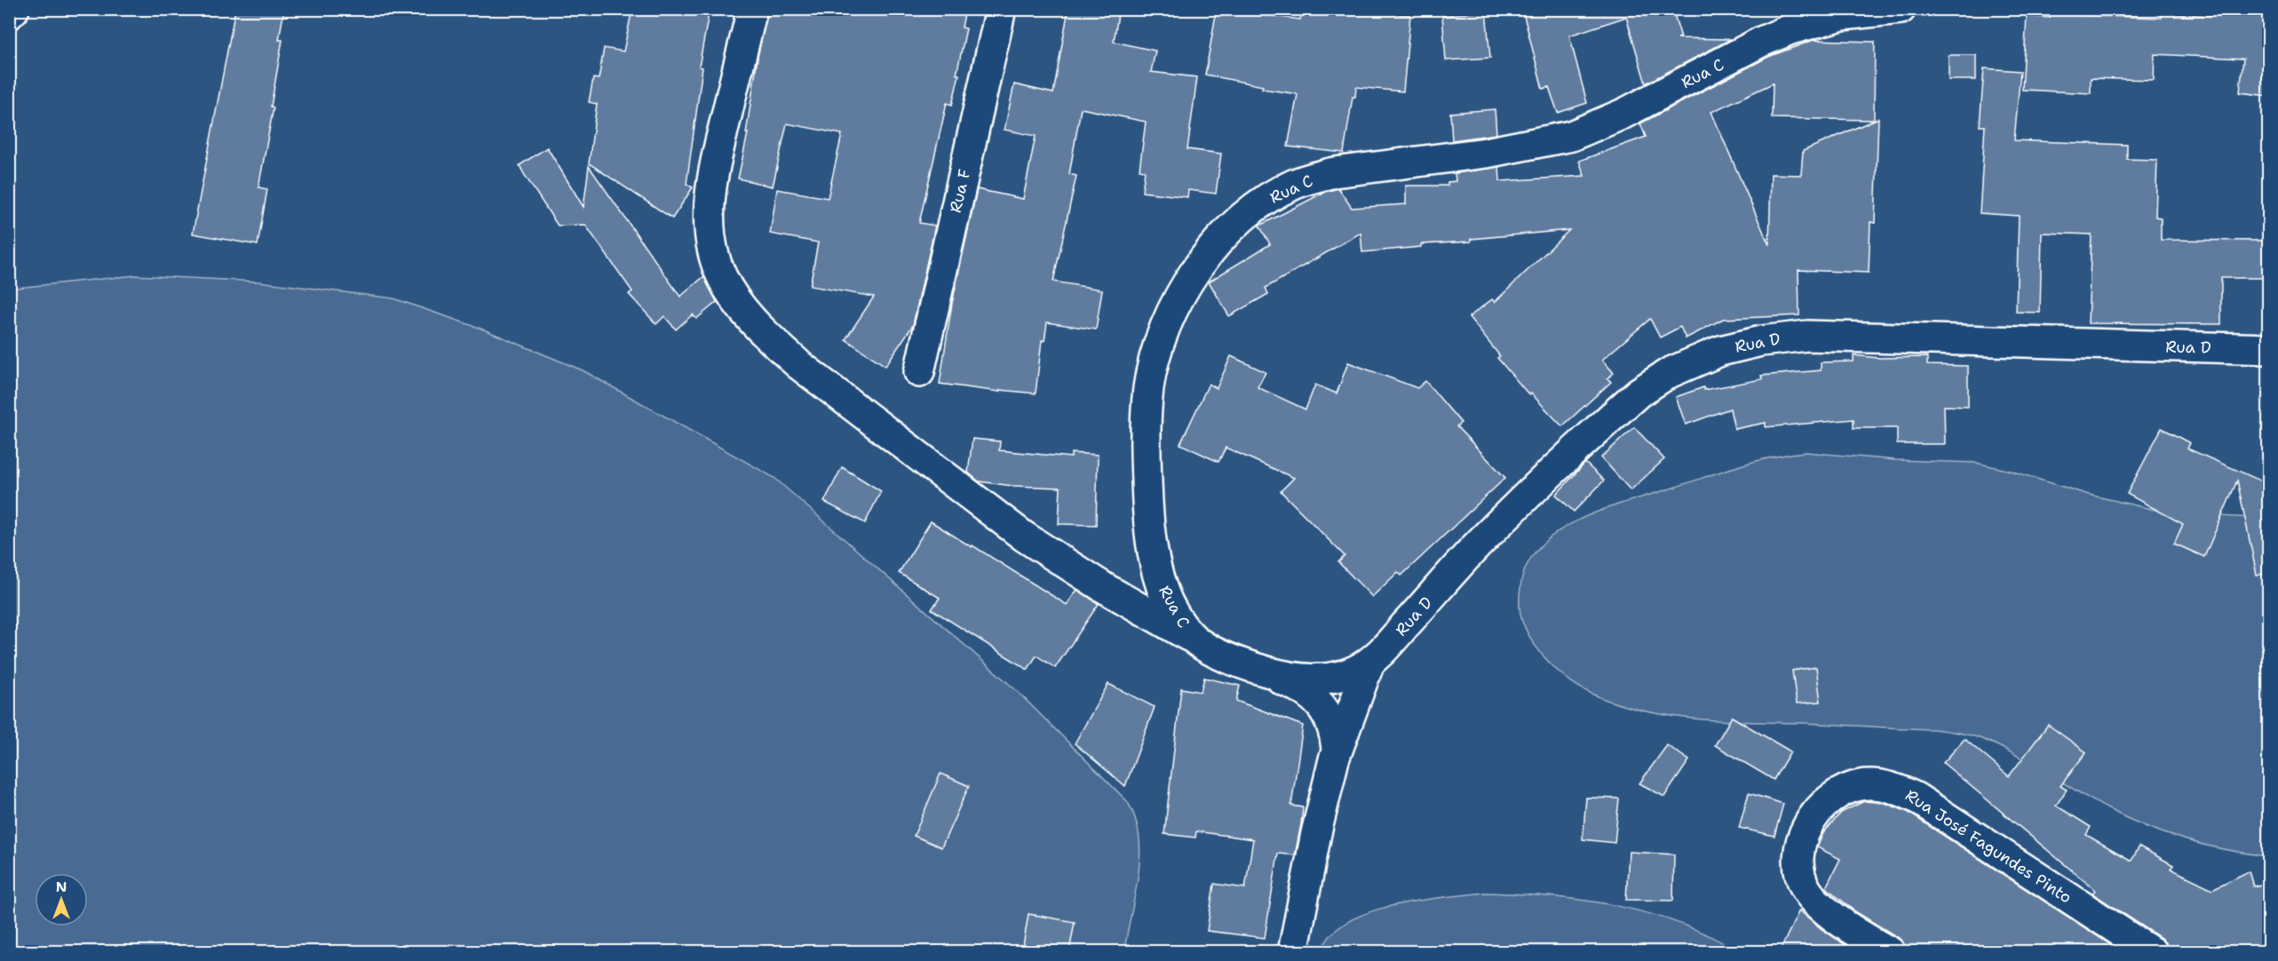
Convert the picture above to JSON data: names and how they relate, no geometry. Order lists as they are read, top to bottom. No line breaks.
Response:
{"streets":{"street":["Rua C","Rua F","Rua D","Rua José Fagundes Pinto"]},"crossings":[["Rua C","Rua D"]],"north":"top"}
